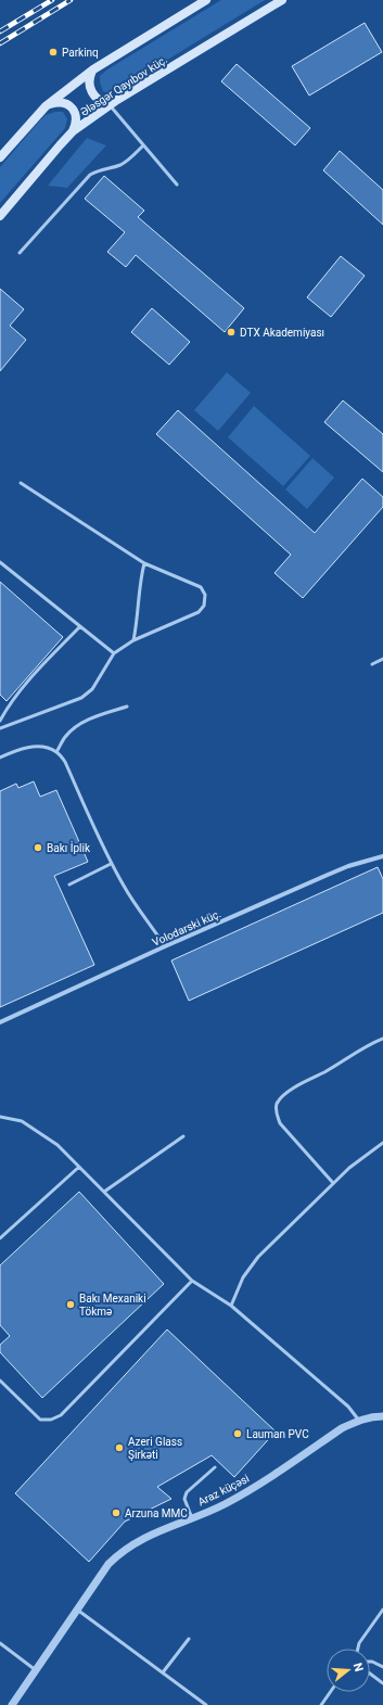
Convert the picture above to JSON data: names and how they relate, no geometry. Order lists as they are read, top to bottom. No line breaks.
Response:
{"streets":{"main road":["Ələsgər Qayıbov küç."],"street":["Volodarski küç.","Araz küçəsi"]},"places":["Parkinq","DTX Akademiyası","Bakı İplik","Bakı Mexaniki Tökmə","Lauman PVC","Azeri Glass Şirkəti","Arzuna MMC"],"north":"right"}
